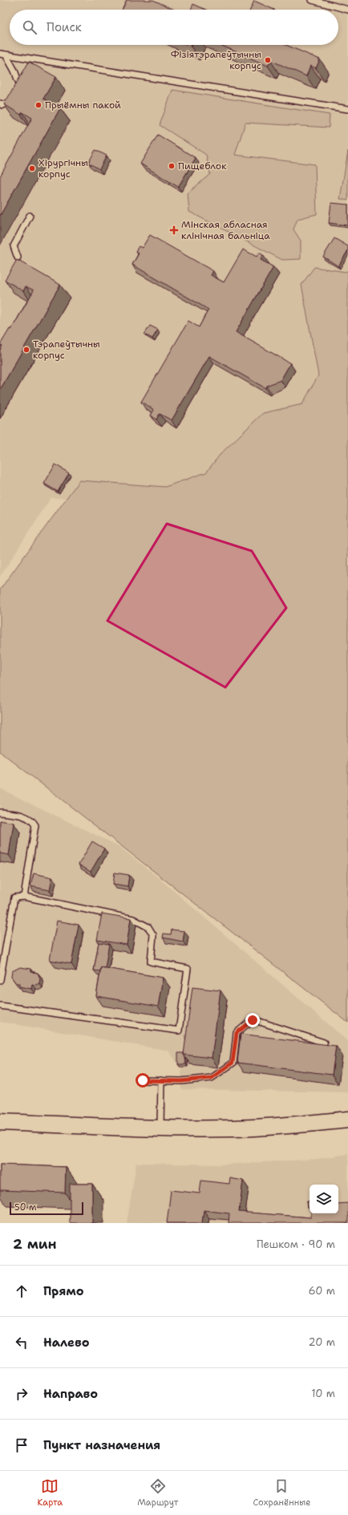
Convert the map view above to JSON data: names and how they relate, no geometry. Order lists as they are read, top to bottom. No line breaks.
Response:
{"places":{"other":["Фізіятэрапеўтычны корпус","Прыёмны пакой","Пищеблок","Хірургічны корпус","Тэрапеўтычны корпус"],"health":["Мінская абласная клінічная бальніца"]},"scale_bar":"50 m","page":{"search":"Поиск","scale":"50 m","heading":["2 мин","Пешком · 90 m"],"list":[["Прямо","60 m"],["Налево","20 m"],["Направо","10 m"],"Пункт назначения"],"nav":["Карта","Маршрут","Сохранённые"]}}
